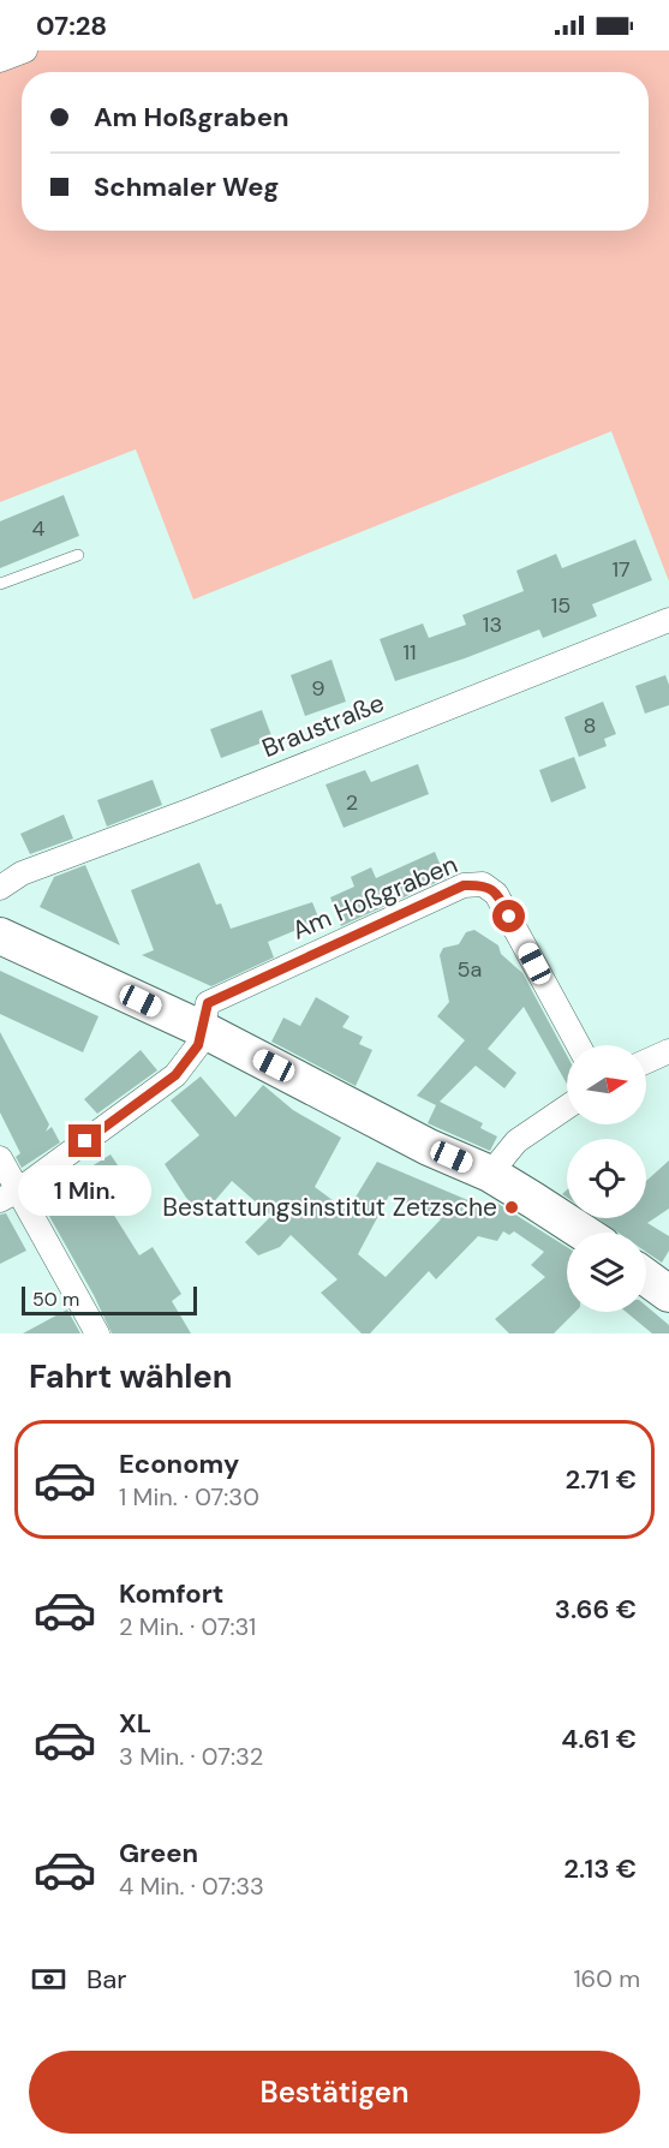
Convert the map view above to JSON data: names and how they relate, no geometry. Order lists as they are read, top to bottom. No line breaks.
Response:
{"streets":{"street":["Braustraße","Am Hoßgraben"]},"places":["Bestattungsinstitut Zetzsche"],"house_numbers":["4","17","15","13","11","9","8","2","5a"],"scale_bar":"50 m","north":"right","page":{"status":"07:28","banner":["Am Hoßgraben","Schmaler Weg"],"bubble":"1 Min.","scale":"50 m","heading":"Fahrt wählen","list":[{"name":"Economy","note":"1 Min. · 07:30","value":"2.71 €"},{"name":"Komfort","note":"2 Min. · 07:31","value":"3.66 €"},{"name":"XL","note":"3 Min. · 07:32","value":"4.61 €"},{"name":"Green","note":"4 Min. · 07:33","value":"2.13 €"}],"pay":["Bar","160 m"],"buttons":"Bestätigen"}}
